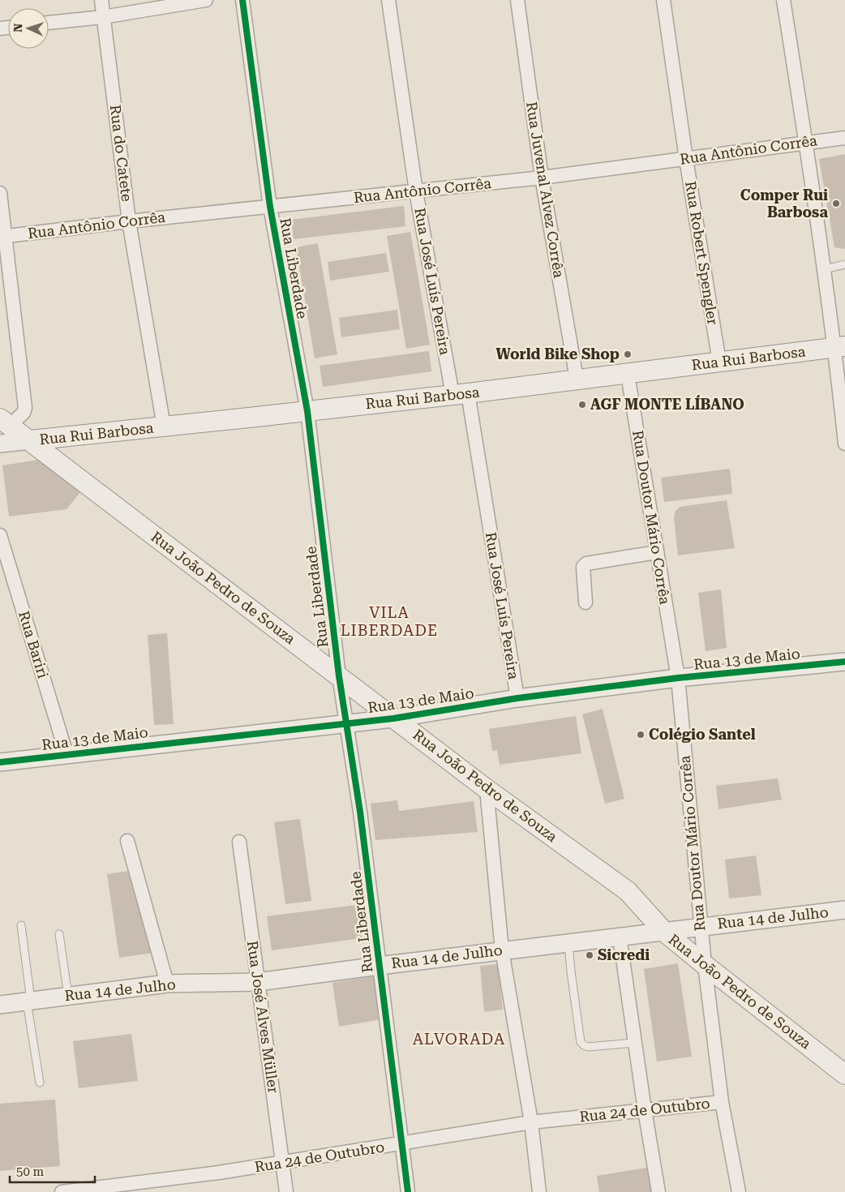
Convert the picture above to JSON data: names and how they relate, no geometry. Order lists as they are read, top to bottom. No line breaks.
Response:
{"streets":{"main road":["Rua Rui Barbosa","Rua João Pedro de Souza"],"street":["Rua Antônio Corrêa","Rua do Catete","Rua Juvenal Alvez Corrêa","Rua Robert Spengler","Rua Liberdade","Rua José Luís Pereira","Rua Doutor Mário Corrêa","Rua Bariri","Rua 13 de Maio","Rua 14 de Julho","Rua José Alves Müller","Rua 24 de Outubro"]},"crossings":[["Rua Antônio Corrêa","Rua do Catete"],["Rua Antônio Corrêa","Rua Juvenal Alvez Corrêa"],["Rua Antônio Corrêa","Rua Robert Spengler"],["Rua Antônio Corrêa","Rua Liberdade"],["Rua Antônio Corrêa","Rua José Luís Pereira"],["Rua do Catete","Rua Rui Barbosa"],["Rua Juvenal Alvez Corrêa","Rua Rui Barbosa"],["Rua Robert Spengler","Rua Rui Barbosa"],["Rua Liberdade","Rua Rui Barbosa"],["Rua Liberdade","Rua João Pedro de Souza"],["Rua Liberdade","Rua 13 de Maio"],["Rua Liberdade","Rua 14 de Julho"],["Rua Liberdade","Rua 24 de Outubro"],["Rua José Luís Pereira","Rua Rui Barbosa"],["Rua José Luís Pereira","Rua 13 de Maio"],["Rua Rui Barbosa","Rua Doutor Mário Corrêa"],["Rua Rui Barbosa","Rua João Pedro de Souza"],["Rua Doutor Mário Corrêa","Rua João Pedro de Souza"],["Rua Doutor Mário Corrêa","Rua 13 de Maio"],["Rua Doutor Mário Corrêa","Rua 14 de Julho"],["Rua Doutor Mário Corrêa","Rua 24 de Outubro"],["Rua João Pedro de Souza","Rua 13 de Maio"],["Rua João Pedro de Souza","Rua 14 de Julho"],["Rua Bariri","Rua 13 de Maio"],["Rua 14 de Julho","Rua José Alves Müller"],["Rua José Alves Müller","Rua 24 de Outubro"]],"districts":["VILA LIBERDADE","ALVORADA"],"places":["Comper Rui Barbosa","World Bike Shop","AGF MONTE LÍBANO","Colégio Santel","Sicredi"],"scale_bar":"50 m","north":"left"}
